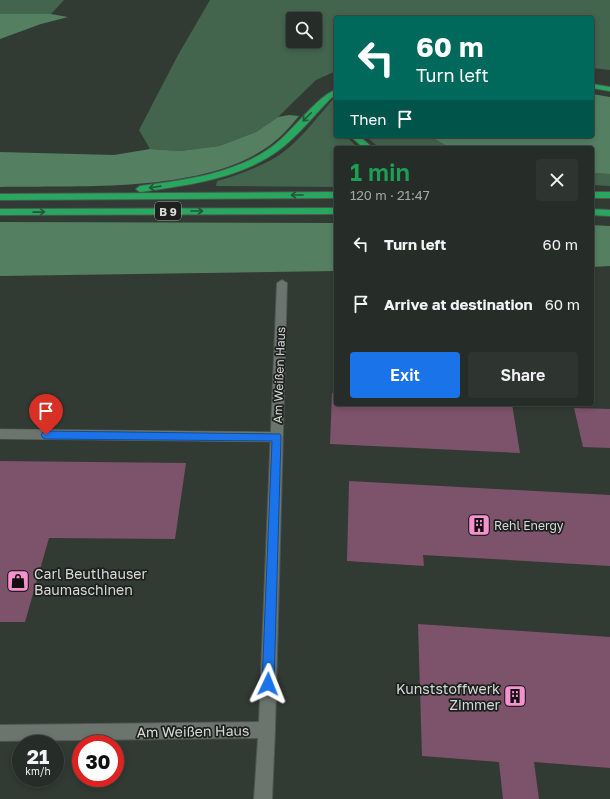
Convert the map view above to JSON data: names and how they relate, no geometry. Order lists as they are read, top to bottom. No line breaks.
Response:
{"streets":{"highway":["B 9"],"street":["Am Weißen Haus"]},"places":{"building":["Rehl Energy","Kunststoffwerk Zimmer"],"shop":["Carl Beutlhauser Baumaschinen"]},"page":{"turn":["60 m","Turn left"],"then":"Then","heading":["1 min","120 m · 21:47"],"list":[{"name":"Turn left","value":"60 m"},{"name":"Arrive at destination","value":"60 m"}],"buttons":["Exit","Share"],"speed":"21 km/h","limit":"30"}}
